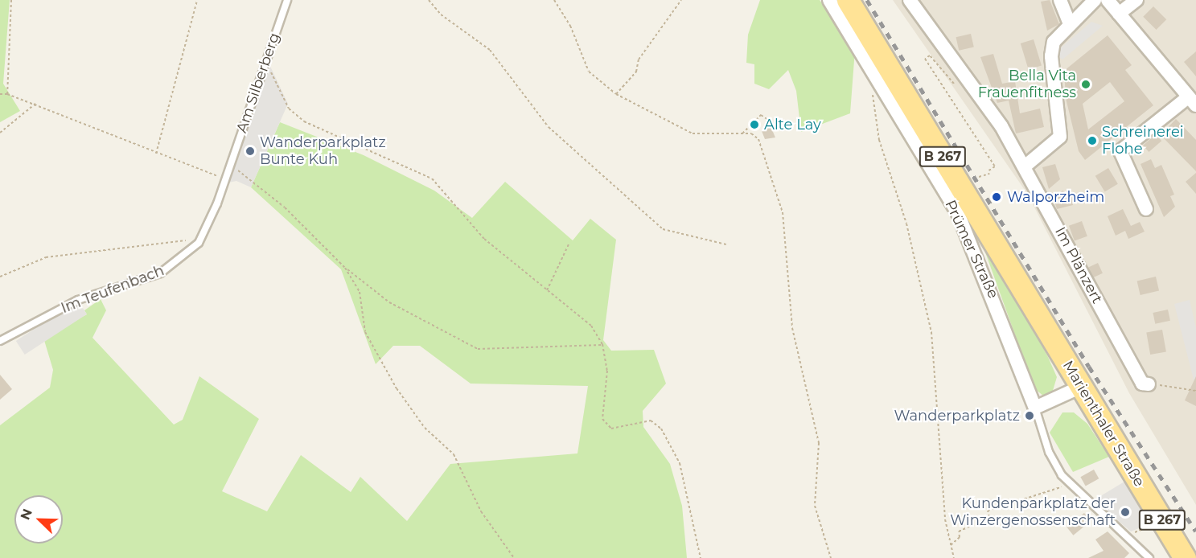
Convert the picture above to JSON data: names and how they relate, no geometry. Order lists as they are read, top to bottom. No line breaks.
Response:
{"streets":{"main road":["B 267","Marienthaler Straße"],"street":["Prümer Straße","Im Plänzert"],"lane":["Am Silberberg","Im Teufenbach"]},"crossings":[["Am Silberberg","Im Teufenbach"]],"places":["Bella Vita Frauenfitness","Alte Lay","Schreinerei Flohe","Wanderparkplatz Bunte Kuh","Walporzheim","Wanderparkplatz","Kundenparkplatz der Winzergenossenschaft"],"north":"top left"}
